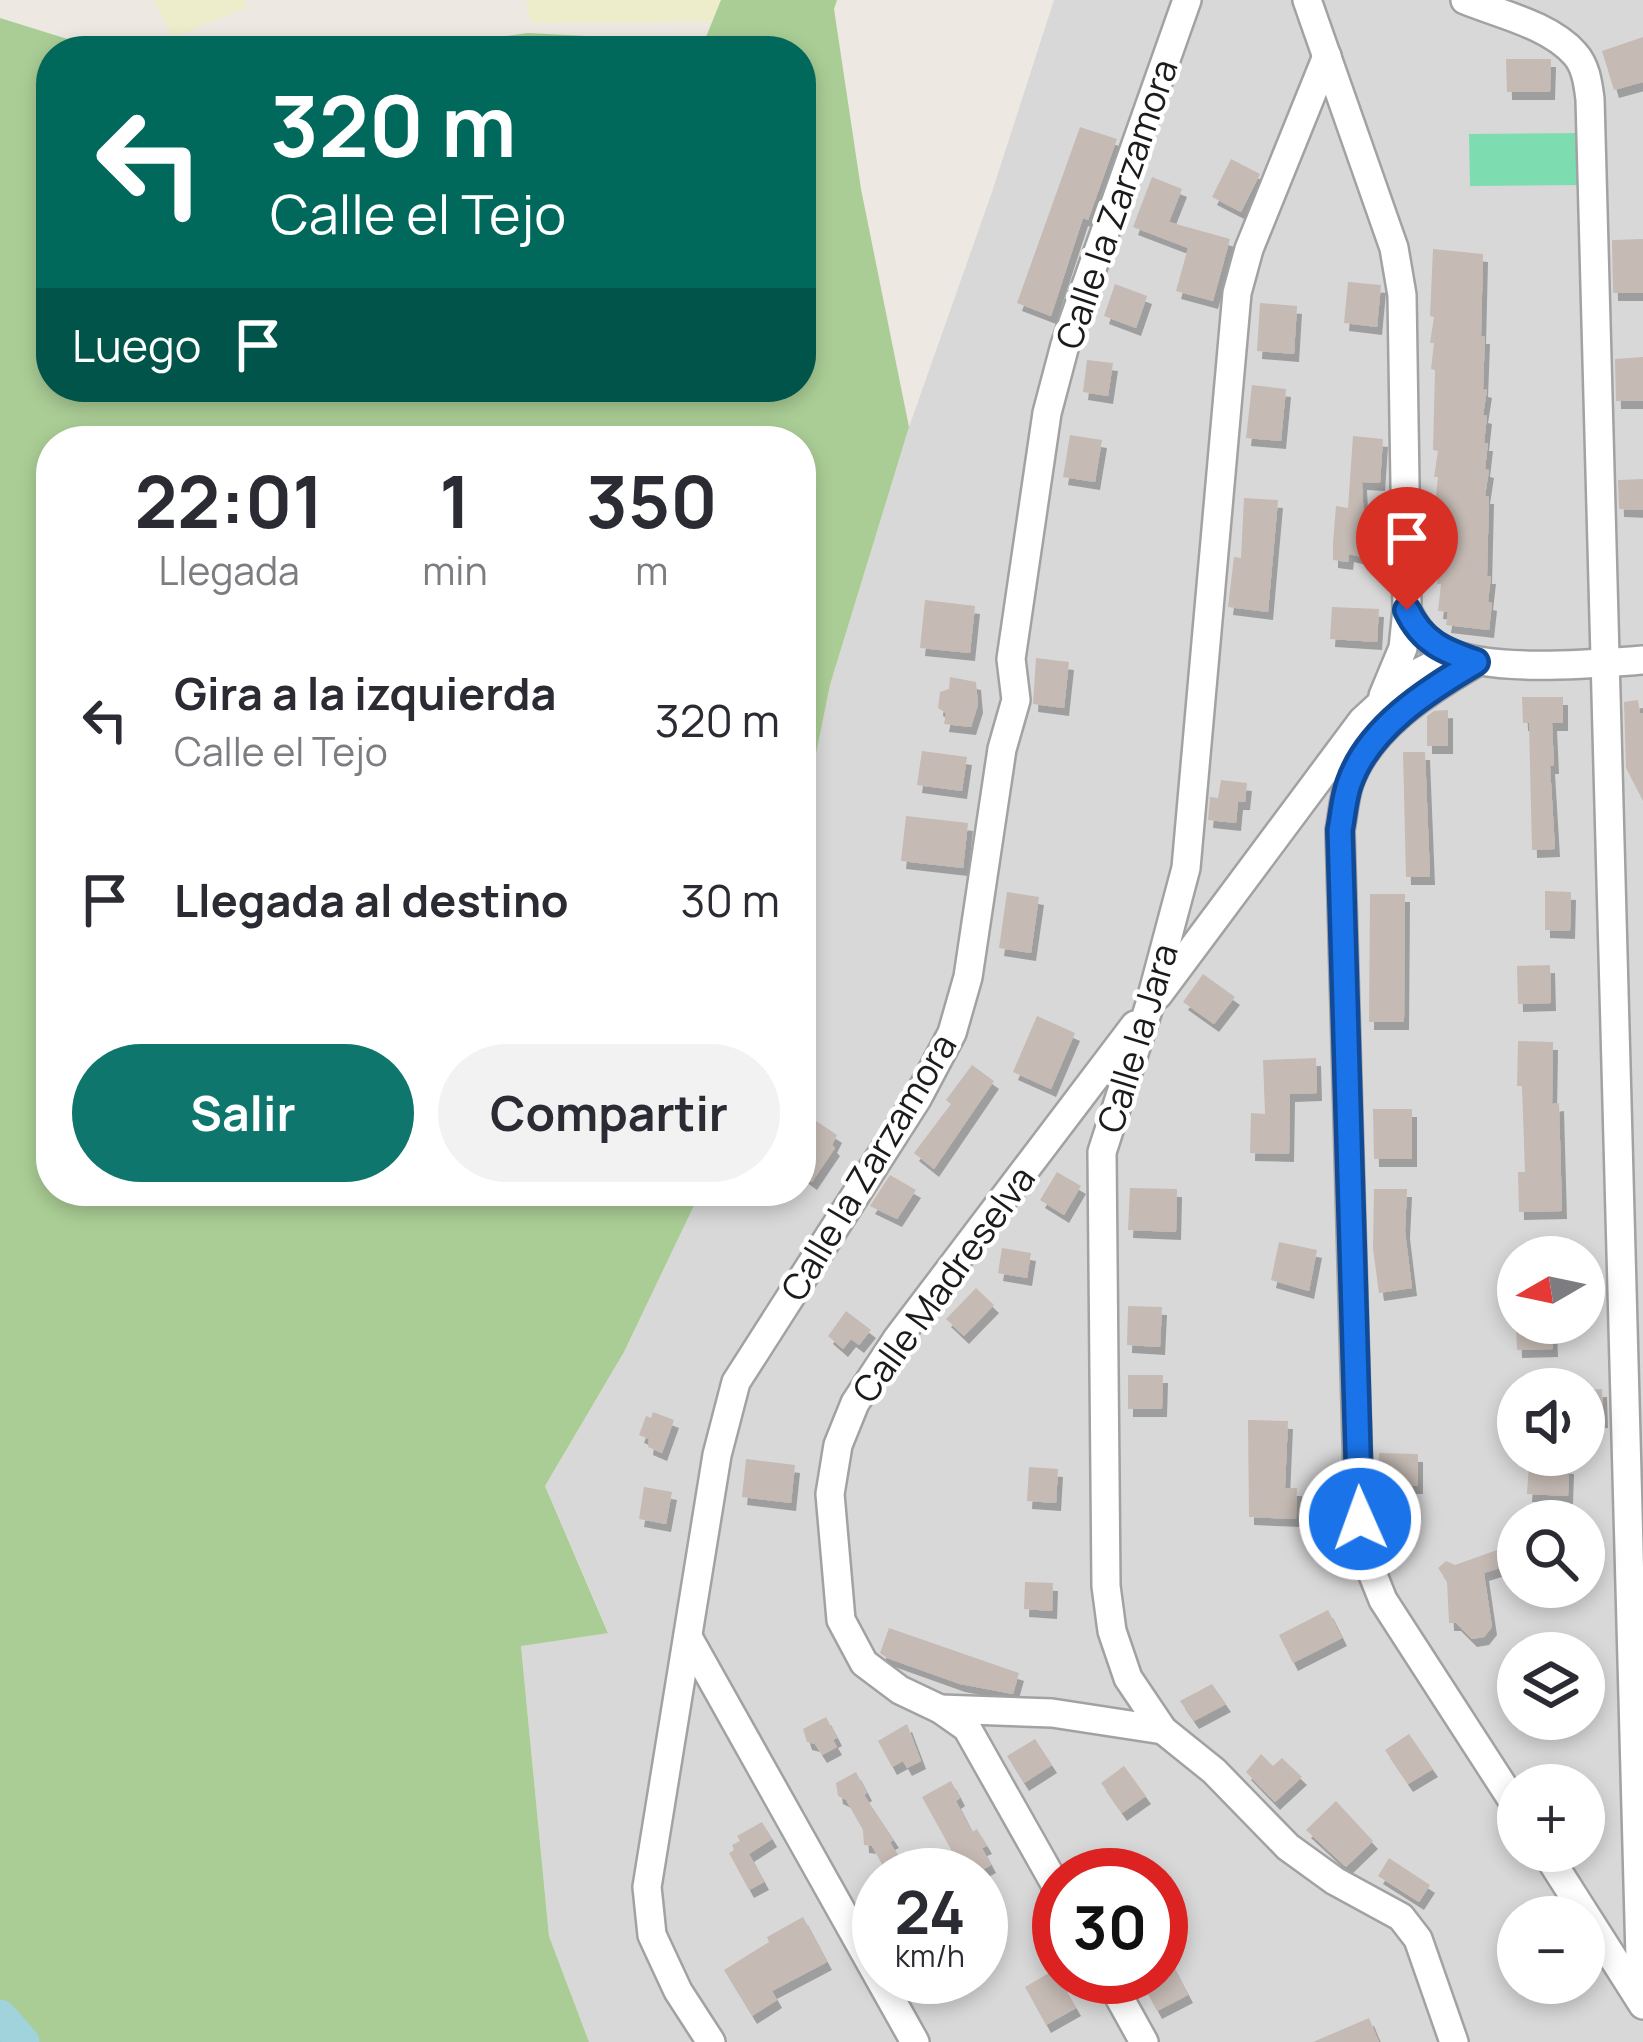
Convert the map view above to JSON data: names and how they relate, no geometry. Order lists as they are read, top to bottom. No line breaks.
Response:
{"streets":{"street":["Calle la Zarzamora","Calle la Jara","Calle Madreselva"]},"crossings":[["Calle la Jara","Calle Madreselva"]],"north":"left","page":{"turn":["320 m","Calle el Tejo"],"then":"Luego","eta":["22:01","Llegada","1","min","350","m"],"list":[{"name":"Gira a la izquierda","note":"Calle el Tejo","value":"320 m"},{"name":"Llegada al destino","value":"30 m"}],"buttons":["Salir","Compartir"],"map_buttons":["+","−"],"speed":"24 km/h","limit":"30"}}
